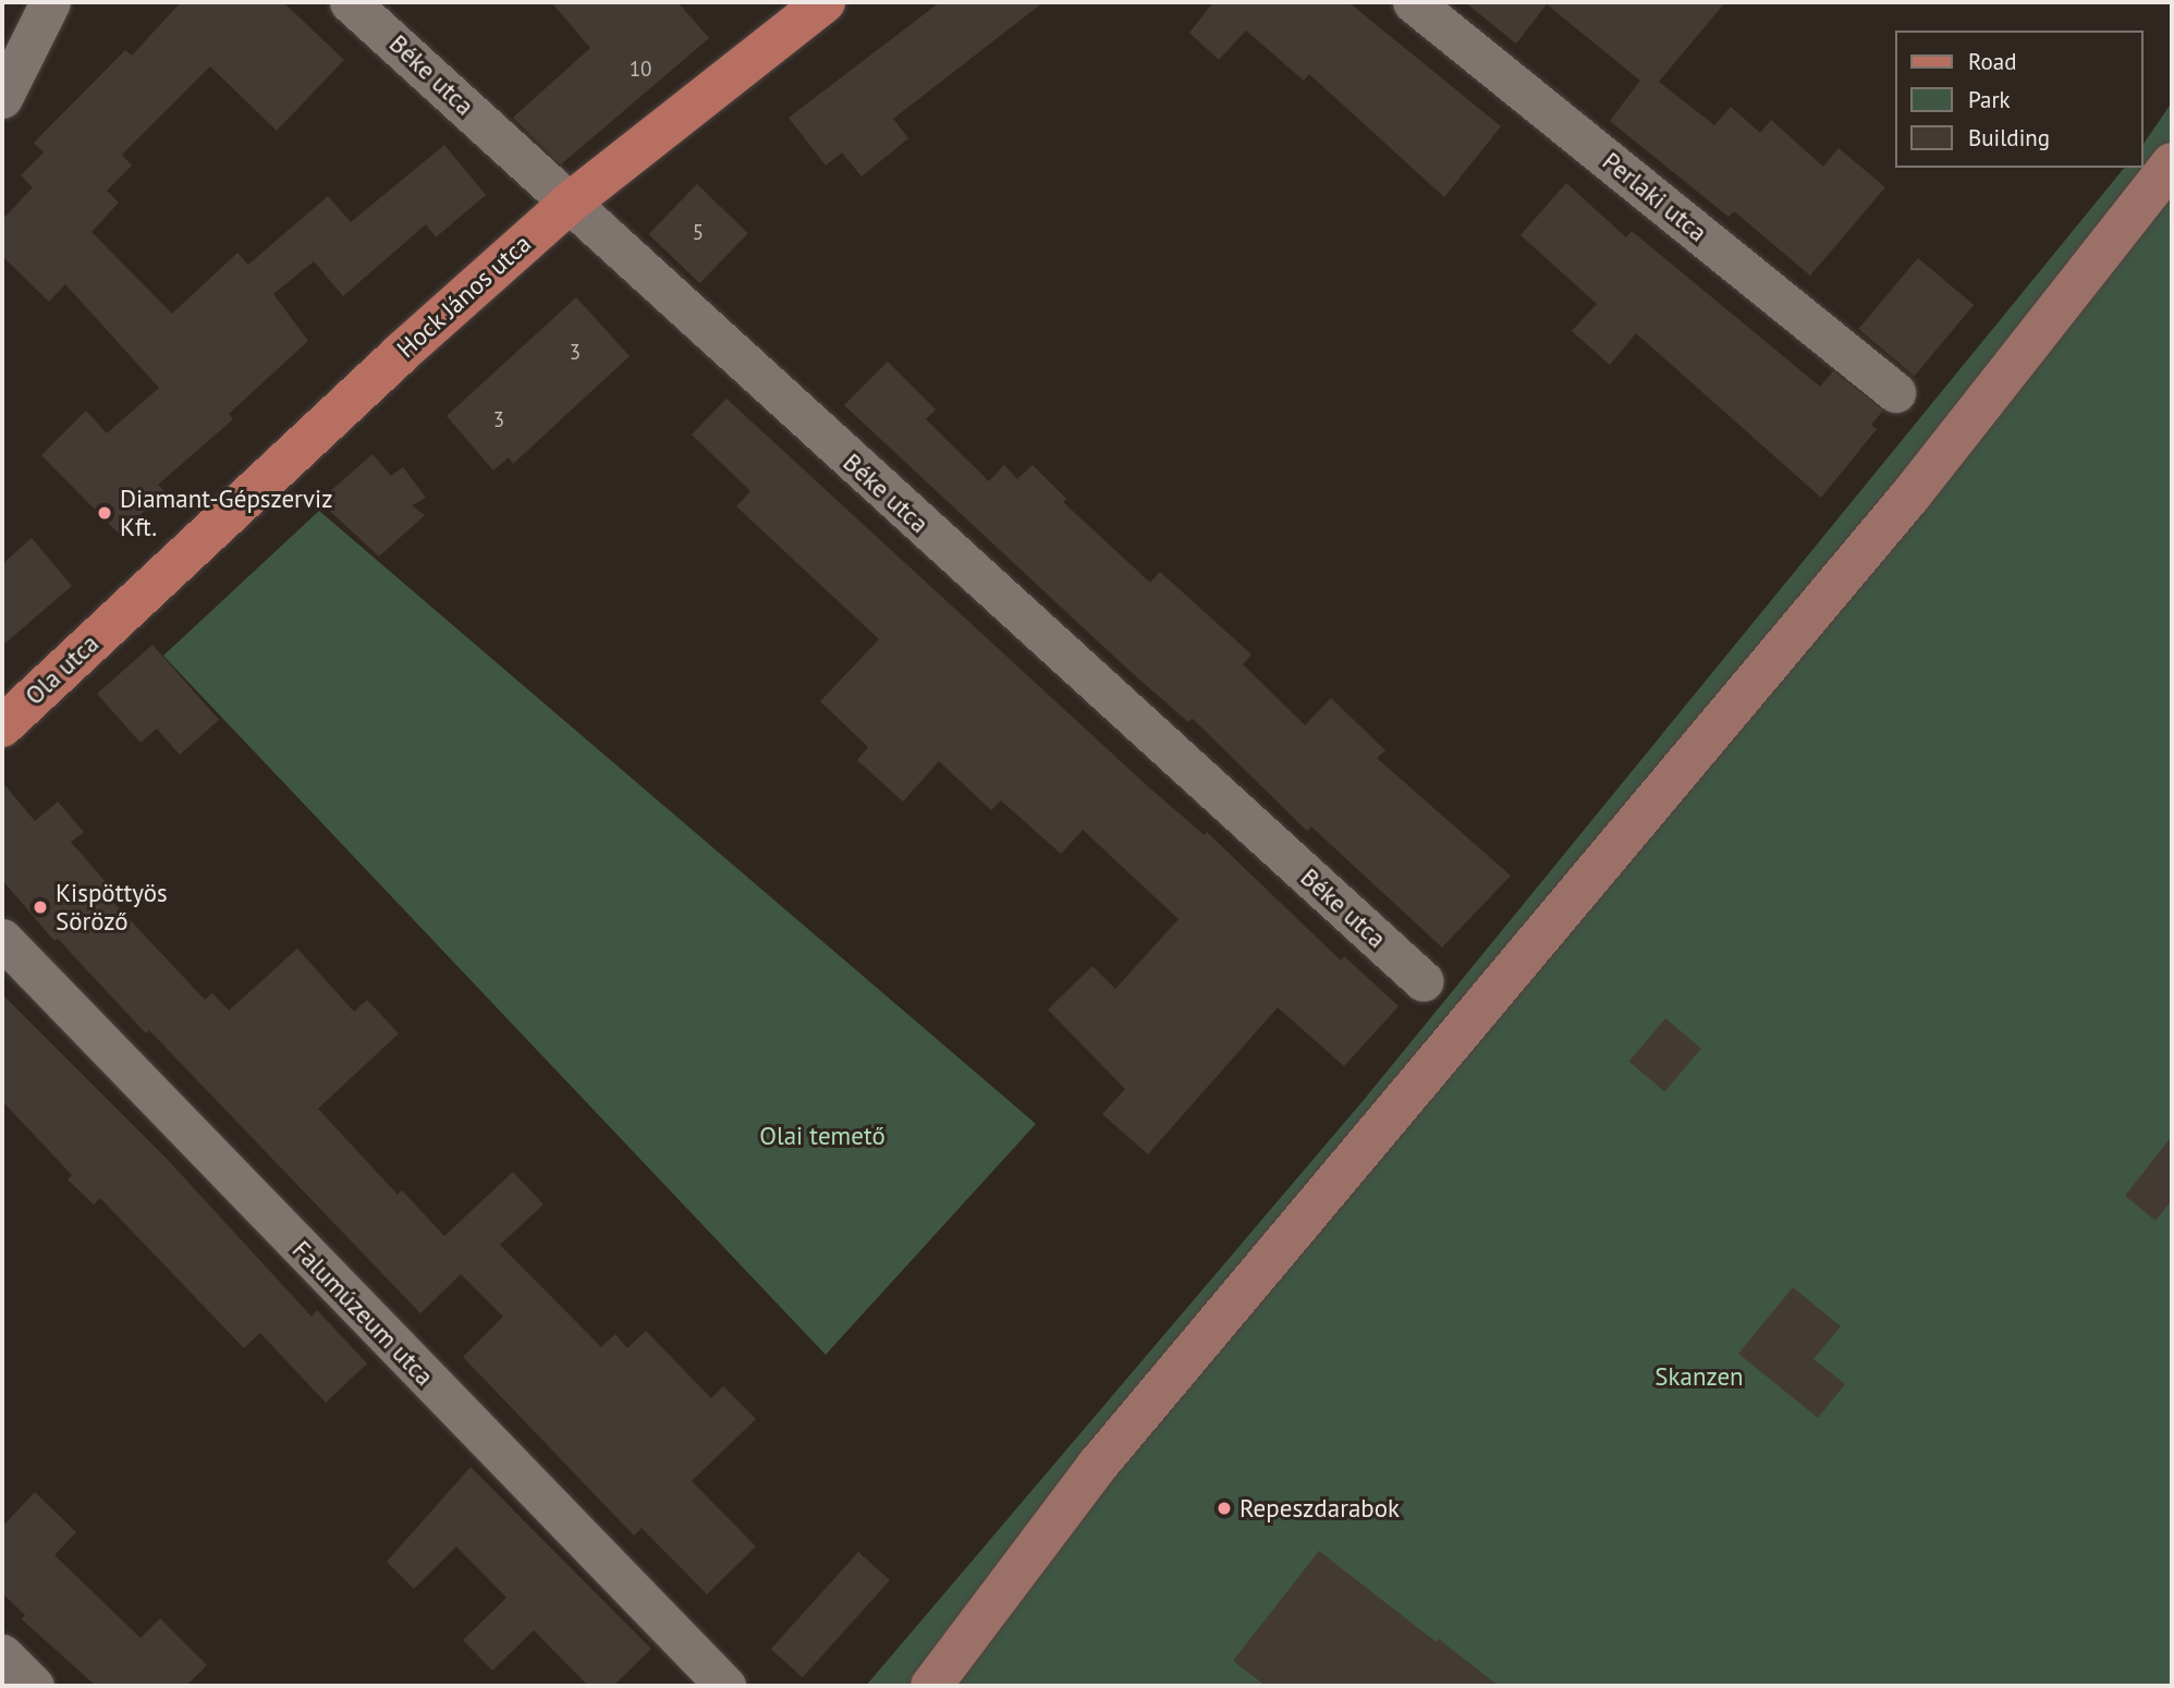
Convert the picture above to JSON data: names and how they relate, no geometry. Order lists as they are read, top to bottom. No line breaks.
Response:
{"streets":{"main road":["Hock János utca","Ola utca"],"street":["Béke utca","Perlaki utca","Falumúzeum utca"]},"crossings":[["Béke utca","Hock János utca"],["Hock János utca","Ola utca"]],"parks":["Olai temető","Skanzen"],"places":["Diamant-Gépszerviz Kft.","Kispöttyös Söröző","Repeszdarabok"],"house_numbers":["10","5","3","3"],"legend":["Road","Park","Building"]}
